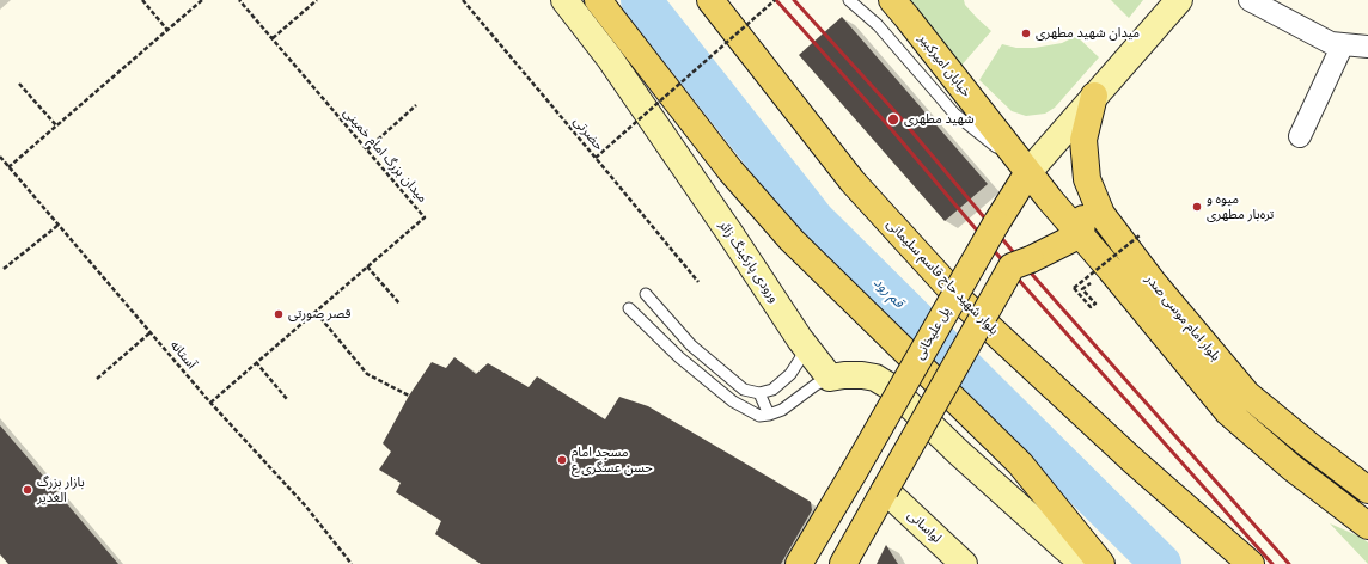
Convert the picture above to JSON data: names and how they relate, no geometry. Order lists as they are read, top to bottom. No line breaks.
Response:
{"streets":{"main road":["خیابان امیرکبیر","ورودی پارکینگ زائر","بلوار شهید حاج قاسم سلیمانی","بلوار امام موسی صدر","پل علیخانی","لواسانی"],"path":["حضرتی","میدان بزرگ امام خمینی","آستانه"]},"crossings":[["خیابان امیرکبیر","بلوار امام موسی صدر"],["خیابان امیرکبیر","پل علیخانی"],["میدان بزرگ امام خمینی","آستانه"]],"water":["قم رود"],"places":["میدان شهید مطهری","شهید مطهری","میوه و تره‌بار مطهری","قصر صورتی","مسجد امام حسن عسگری ع","بازار بزرگ الغدیر"]}
